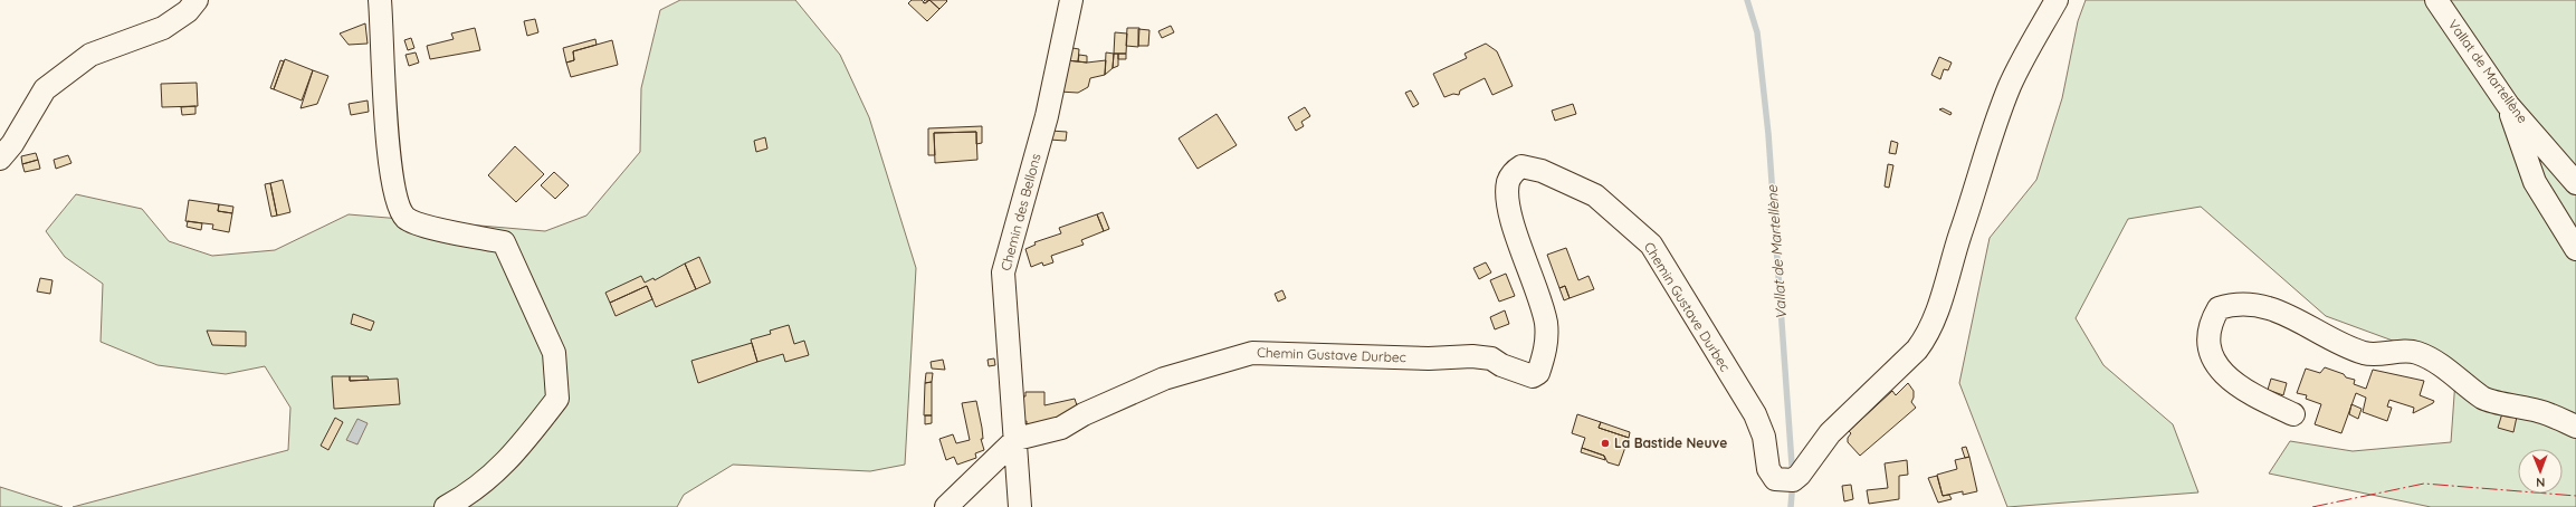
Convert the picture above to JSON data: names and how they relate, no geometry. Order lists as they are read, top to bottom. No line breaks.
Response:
{"streets":{"street":["Vallat de Martellène","Chemin des Bellons","Chemin Gustave Durbec"]},"crossings":[["Chemin des Bellons","Chemin Gustave Durbec"]],"water":["Vallat de Martellène"],"places":["La Bastide Neuve"],"north":"bottom"}
